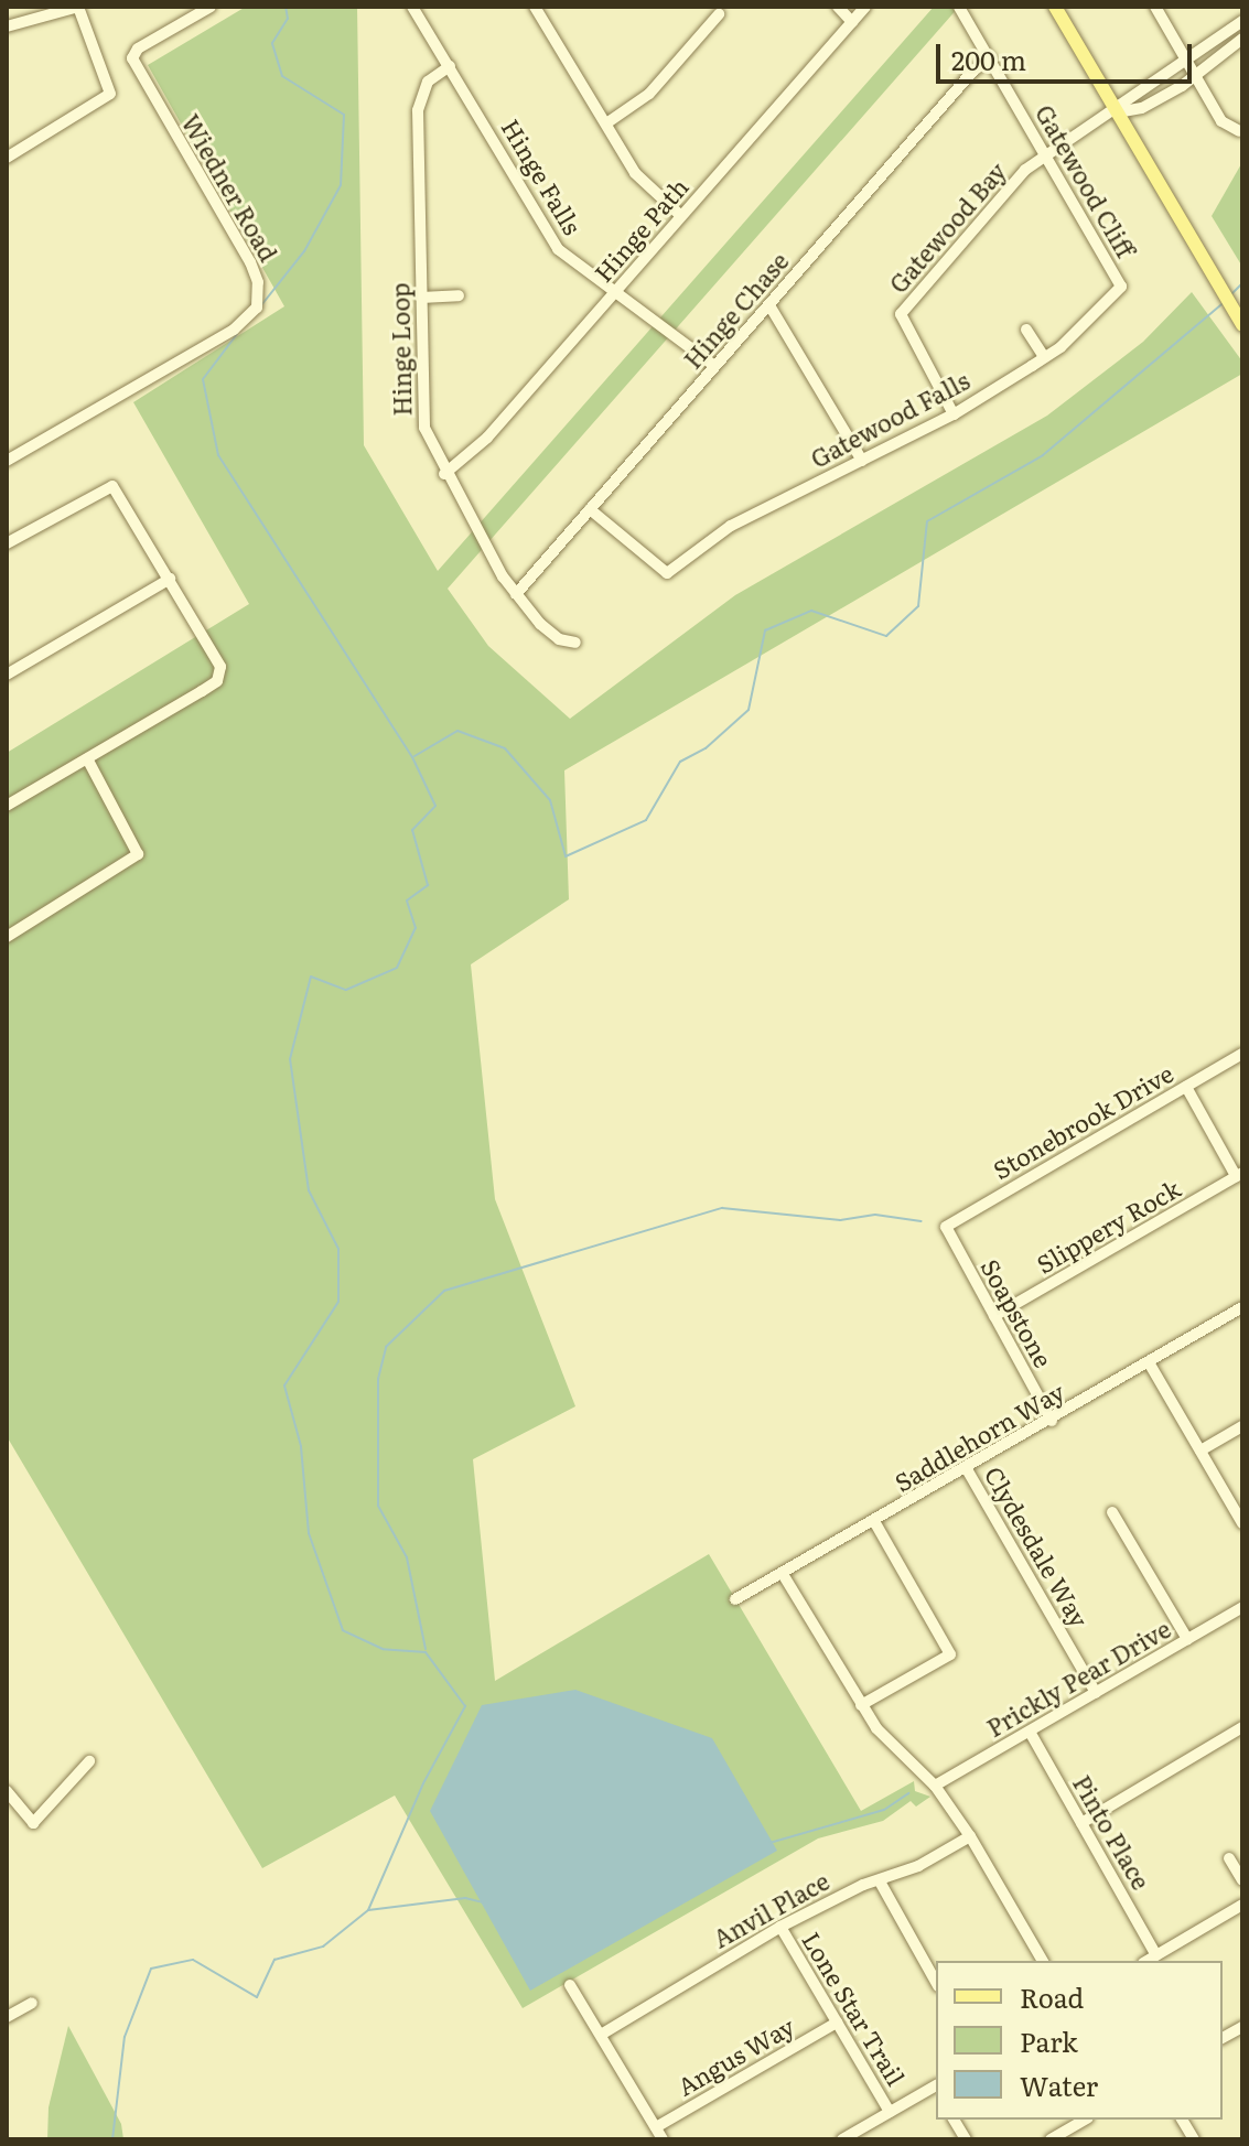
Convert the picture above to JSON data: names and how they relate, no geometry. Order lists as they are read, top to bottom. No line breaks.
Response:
{"streets":{"street":["Hinge Falls","Gatewood Cliff","Wiedner Road","Gatewood Bay","Hinge Path","Hinge Chase","Hinge Loop","Gatewood Falls","Stonebrook Drive","Slippery Rock","Soapstone","Saddlehorn Way","Clydesdale Way","Prickly Pear Drive","Pinto Place","Anvil Place","Lone Star Trail","Angus Way"]},"crossings":[["Hinge Falls","Hinge Path"],["Hinge Falls","Hinge Chase"],["Hinge Falls","Hinge Loop"],["Gatewood Cliff","Gatewood Bay"],["Gatewood Cliff","Hinge Chase"],["Gatewood Cliff","Gatewood Falls"],["Gatewood Bay","Gatewood Falls"],["Hinge Path","Hinge Loop"],["Hinge Chase","Hinge Loop"],["Hinge Chase","Gatewood Falls"],["Stonebrook Drive","Soapstone"],["Slippery Rock","Soapstone"],["Soapstone","Saddlehorn Way"],["Saddlehorn Way","Clydesdale Way"],["Clydesdale Way","Prickly Pear Drive"],["Prickly Pear Drive","Pinto Place"],["Anvil Place","Lone Star Trail"],["Lone Star Trail","Angus Way"]],"legend":["Road","Park","Water"],"scale_bar":"200 m"}
